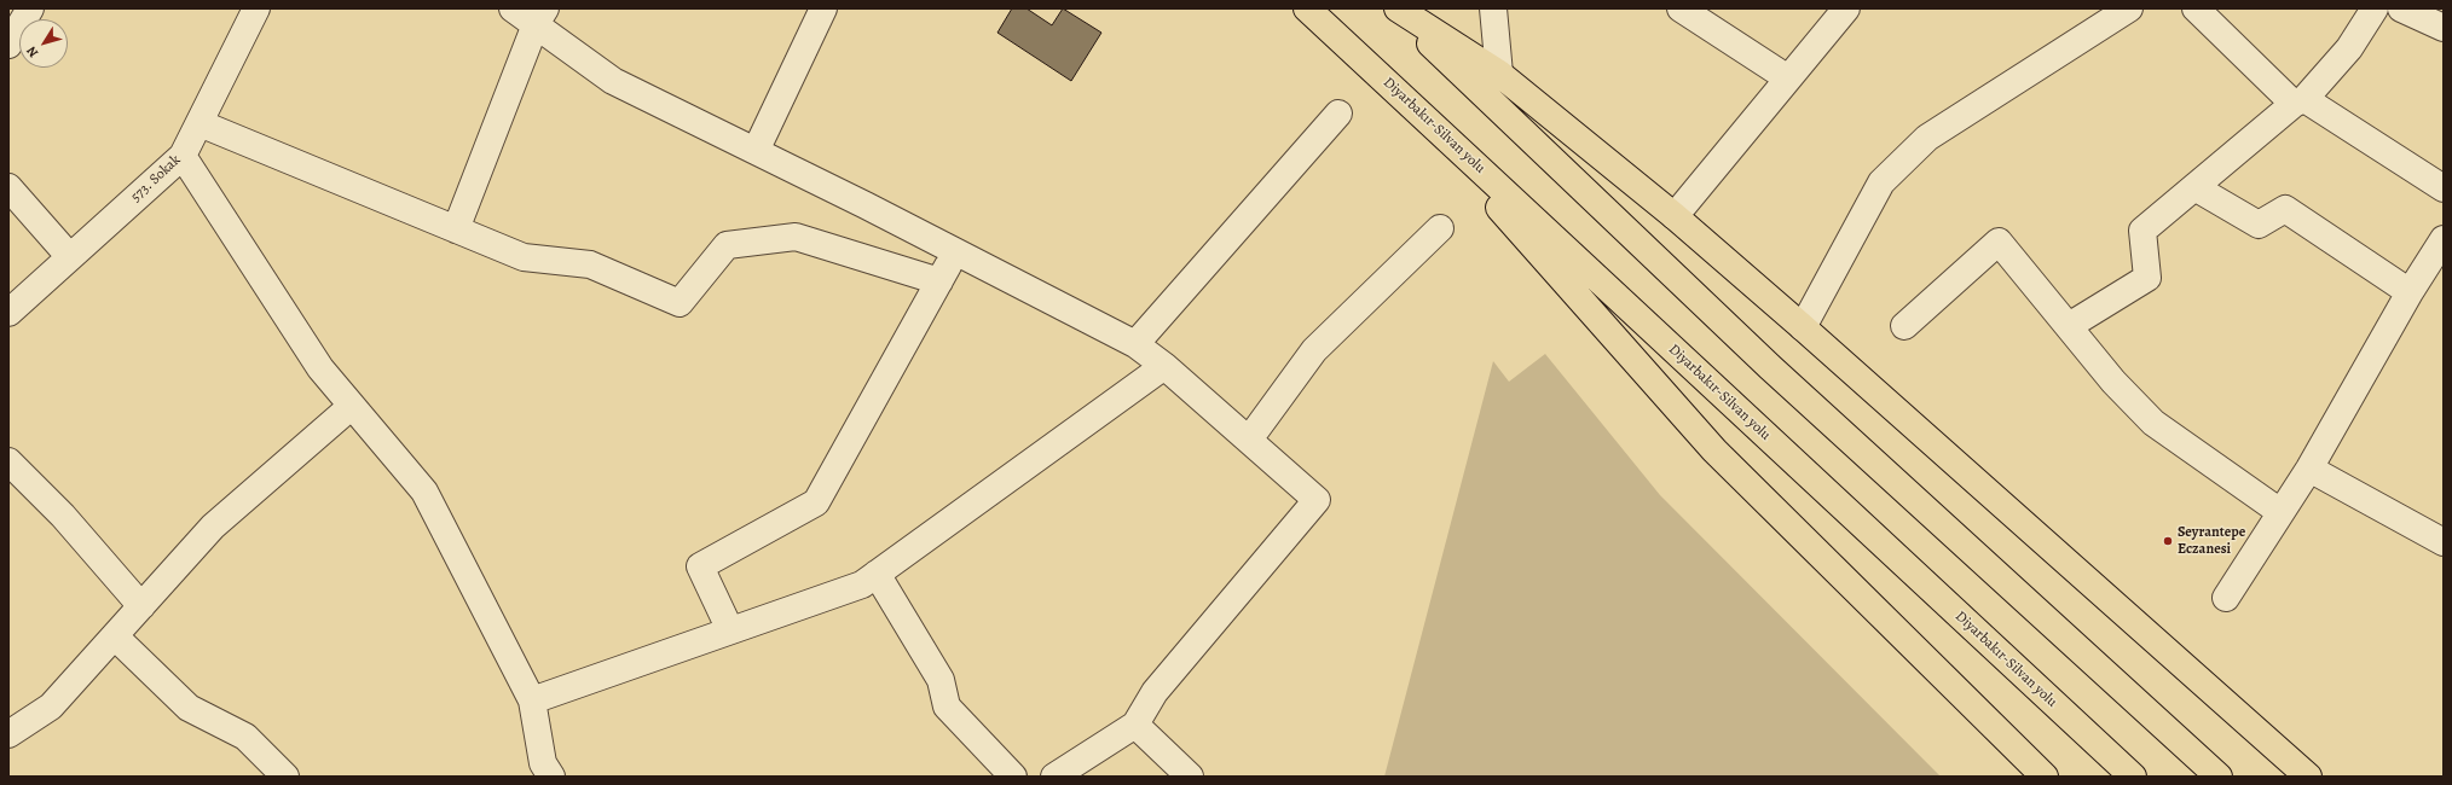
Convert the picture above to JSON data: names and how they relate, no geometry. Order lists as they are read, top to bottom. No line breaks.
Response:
{"streets":{"highway":["Diyarbakır-Silvan yolu"],"street":["573. Sokak"]},"places":["Seyrantepe Eczanesi"],"north":"bottom left"}
